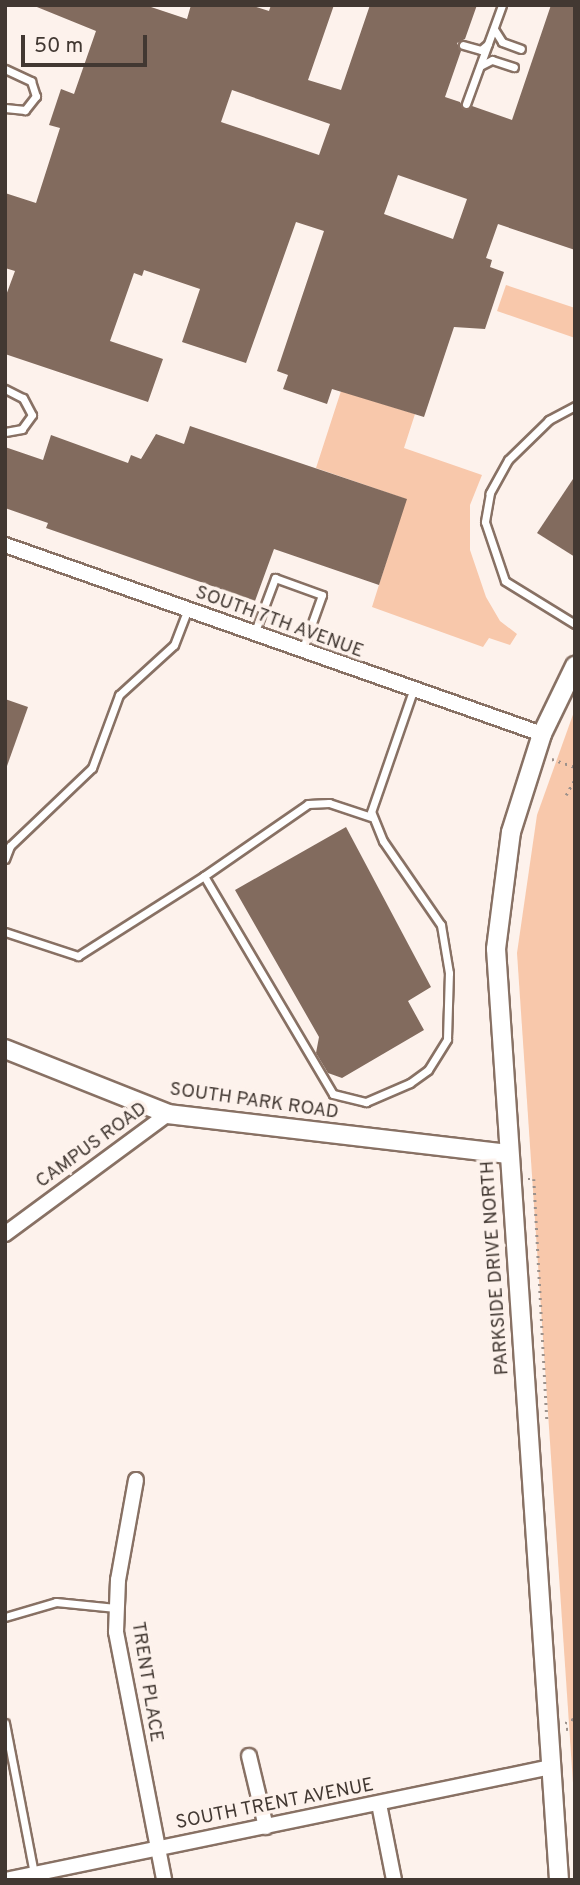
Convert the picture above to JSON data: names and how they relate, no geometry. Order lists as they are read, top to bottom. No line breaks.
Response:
{"streets":{"street":["SOUTH 7TH AVENUE","SOUTH PARK ROAD","CAMPUS ROAD","PARKSIDE DRIVE NORTH","TRENT PLACE","SOUTH TRENT AVENUE"]},"crossings":[["SOUTH 7TH AVENUE","PARKSIDE DRIVE NORTH"],["SOUTH PARK ROAD","CAMPUS ROAD"],["SOUTH PARK ROAD","PARKSIDE DRIVE NORTH"],["PARKSIDE DRIVE NORTH","SOUTH TRENT AVENUE"],["TRENT PLACE","SOUTH TRENT AVENUE"]],"scale_bar":"50 m"}
